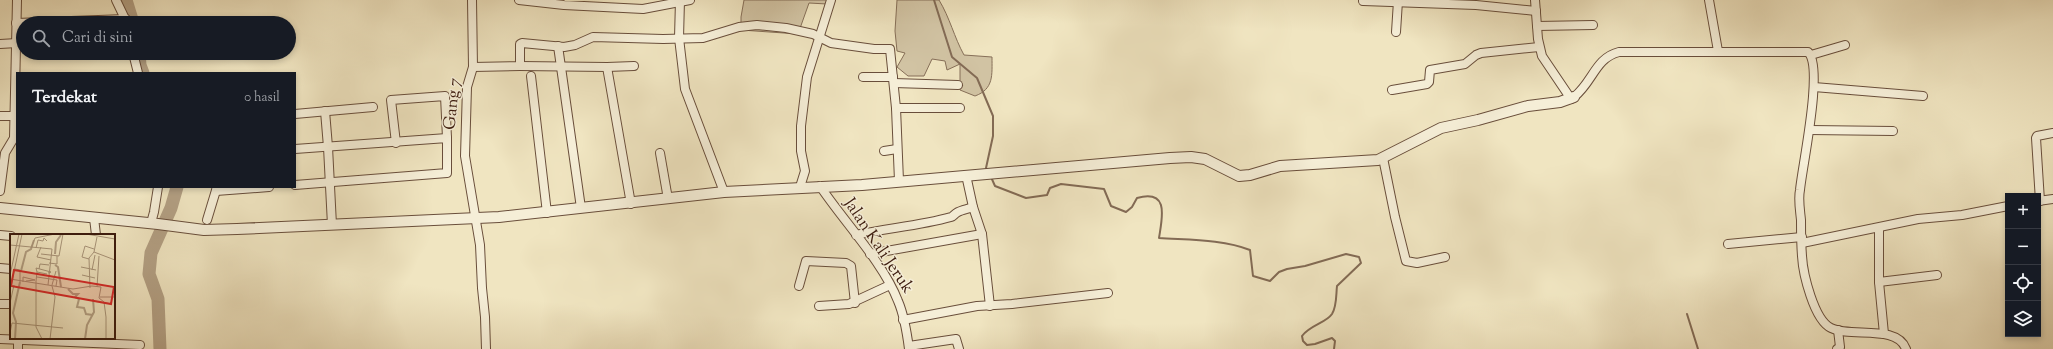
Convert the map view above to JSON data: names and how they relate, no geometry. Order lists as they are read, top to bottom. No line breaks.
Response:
{"streets":{"street":["Gang 7","Jalan Kali Jeruk"]},"page":{"search":"Cari di sini","heading":["Terdekat","0 hasil"],"map_buttons":["+","−"]}}
